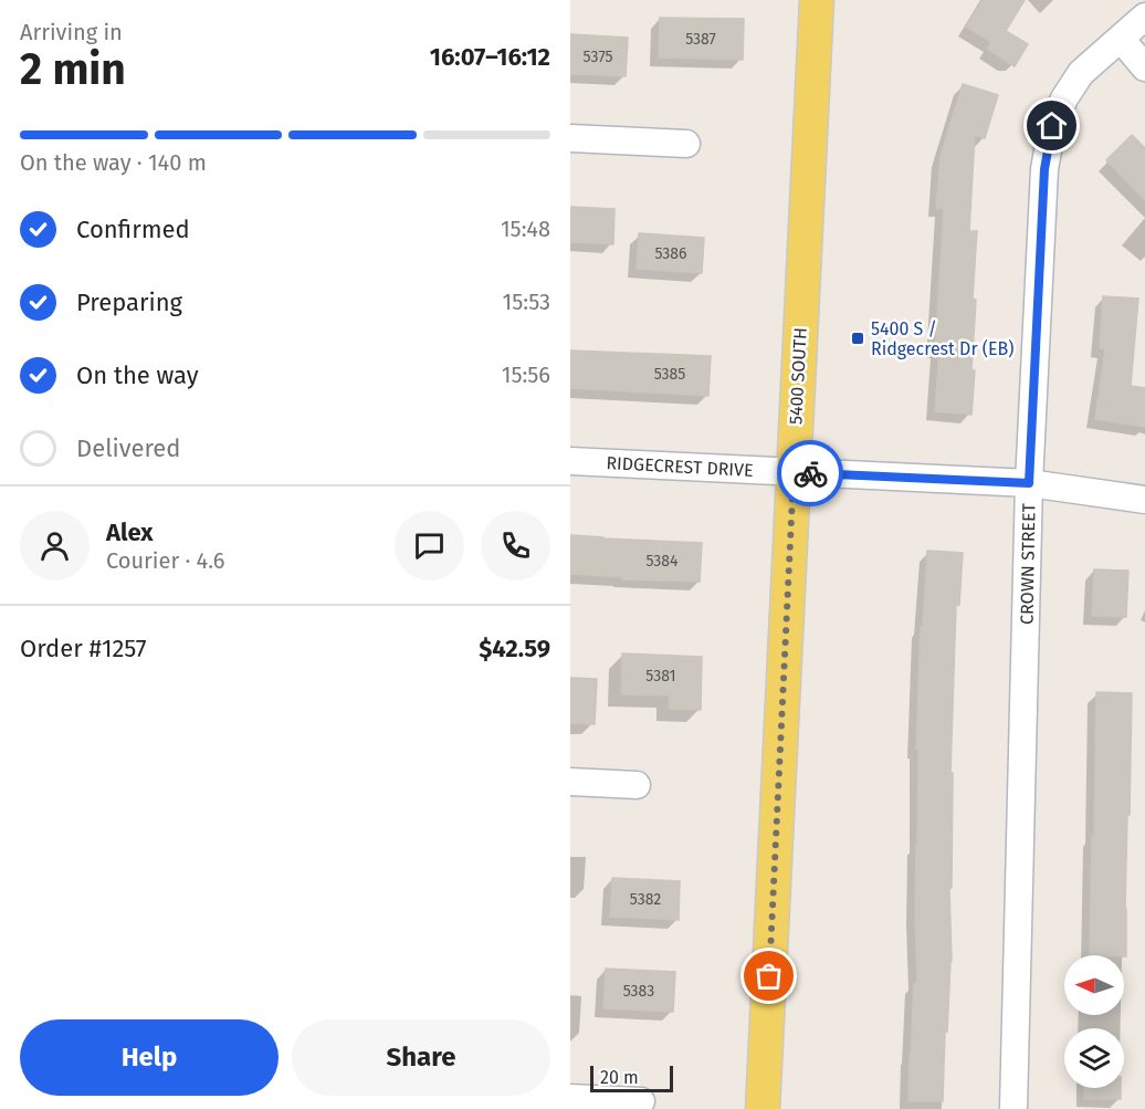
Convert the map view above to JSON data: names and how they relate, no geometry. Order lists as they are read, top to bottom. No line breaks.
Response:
{"streets":{"main road":["5400 SOUTH"],"street":["RIDGECREST DRIVE","CROWN STREET"]},"crossings":[["5400 SOUTH","RIDGECREST DRIVE"],["RIDGECREST DRIVE","CROWN STREET"]],"places":{"transit":["5400 S / Ridgecrest Dr (EB)"]},"house_numbers":["5387","5375","5386","5385","5384","5381","5382","5383"],"scale_bar":"20 m","north":"left","page":{"heading":["2 min","Arriving in","16:07–16:12"],"panel":["Alex","Courier · 4.6","Order #1257","$42.59"],"bar":"On the way · 140 m","list":[["Confirmed","15:48"],["Preparing","15:53"],["On the way","15:56"],"Delivered"],"buttons":["Help","Share"],"scale":"20 m"}}
